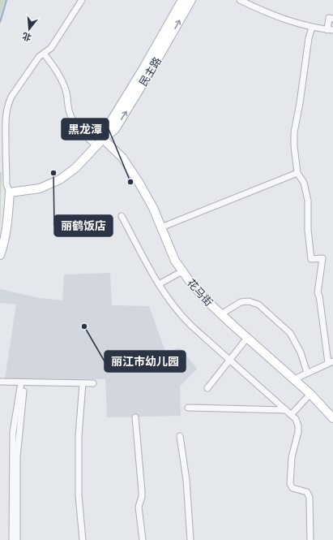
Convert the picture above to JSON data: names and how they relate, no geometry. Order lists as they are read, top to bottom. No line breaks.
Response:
{"streets":{"main road":["民主路","花马街"]},"crossings":[["民主路","花马街"]],"places":["丽鹤饭店","黑龙潭","丽江市幼儿园"],"north":"bottom"}
